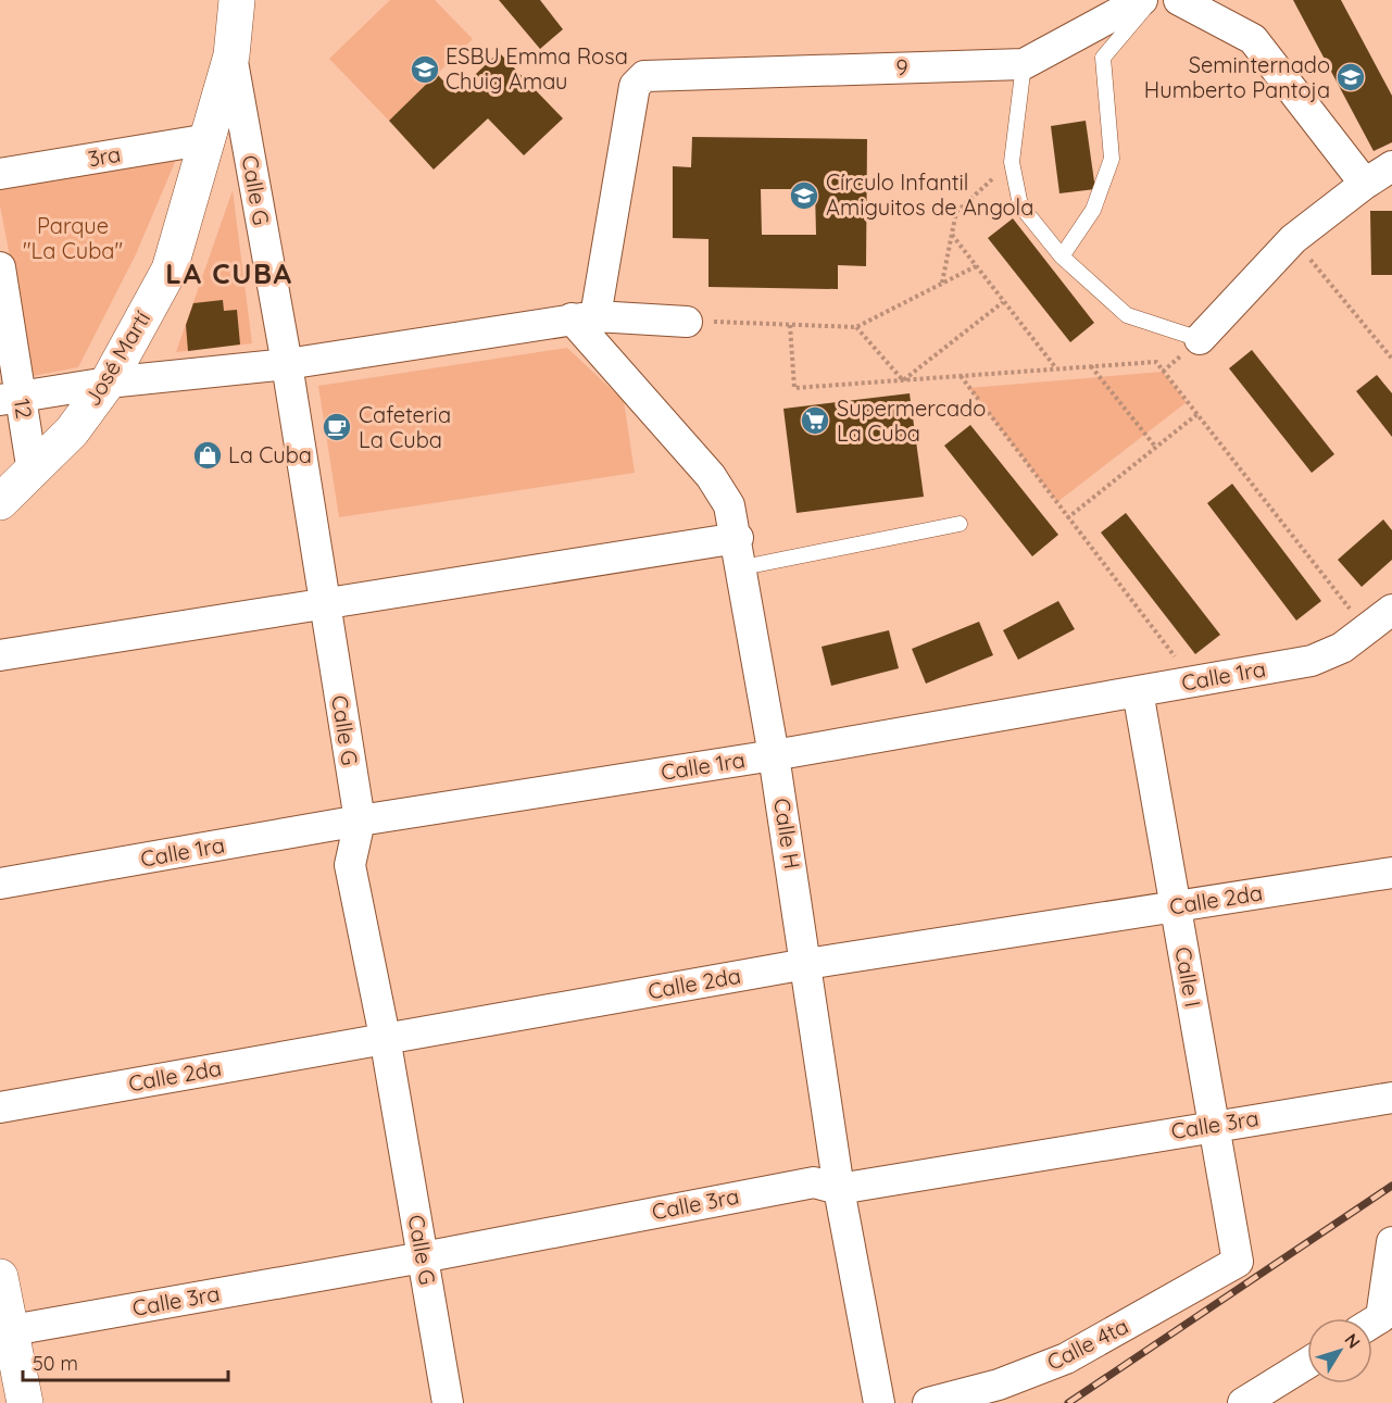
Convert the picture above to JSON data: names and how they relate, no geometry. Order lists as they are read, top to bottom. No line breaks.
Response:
{"streets":{"main road":["José Martí"],"street":["9","3ra","Calle G","12","Calle 1ra","Calle H","Calle 2da","Calle I","Calle 3ra","Calle 4ta"]},"crossings":[["9","Calle H"],["3ra","José Martí"],["Calle G","José Martí"],["Calle G","Calle 1ra"],["Calle G","Calle 2da"],["Calle G","Calle 3ra"],["José Martí","12"],["Calle 1ra","Calle H"],["Calle 1ra","Calle I"],["Calle H","Calle 2da"],["Calle H","Calle 3ra"],["Calle 2da","Calle I"],["Calle I","Calle 3ra"],["Calle I","Calle 4ta"]],"districts":["LA CUBA"],"parks":["Parque \"La Cuba\""],"places":{"school or university":["ESBU Emma Rosa Chuig Amau","Seminternado Humberto Pantoja","Círculo Infantil Amiguitos de Angola"],"supermarket":["Supermercado La Cuba"],"cafe":["Cafeteria La Cuba"],"shop":["La Cuba"]},"scale_bar":"50 m","north":"top right"}
